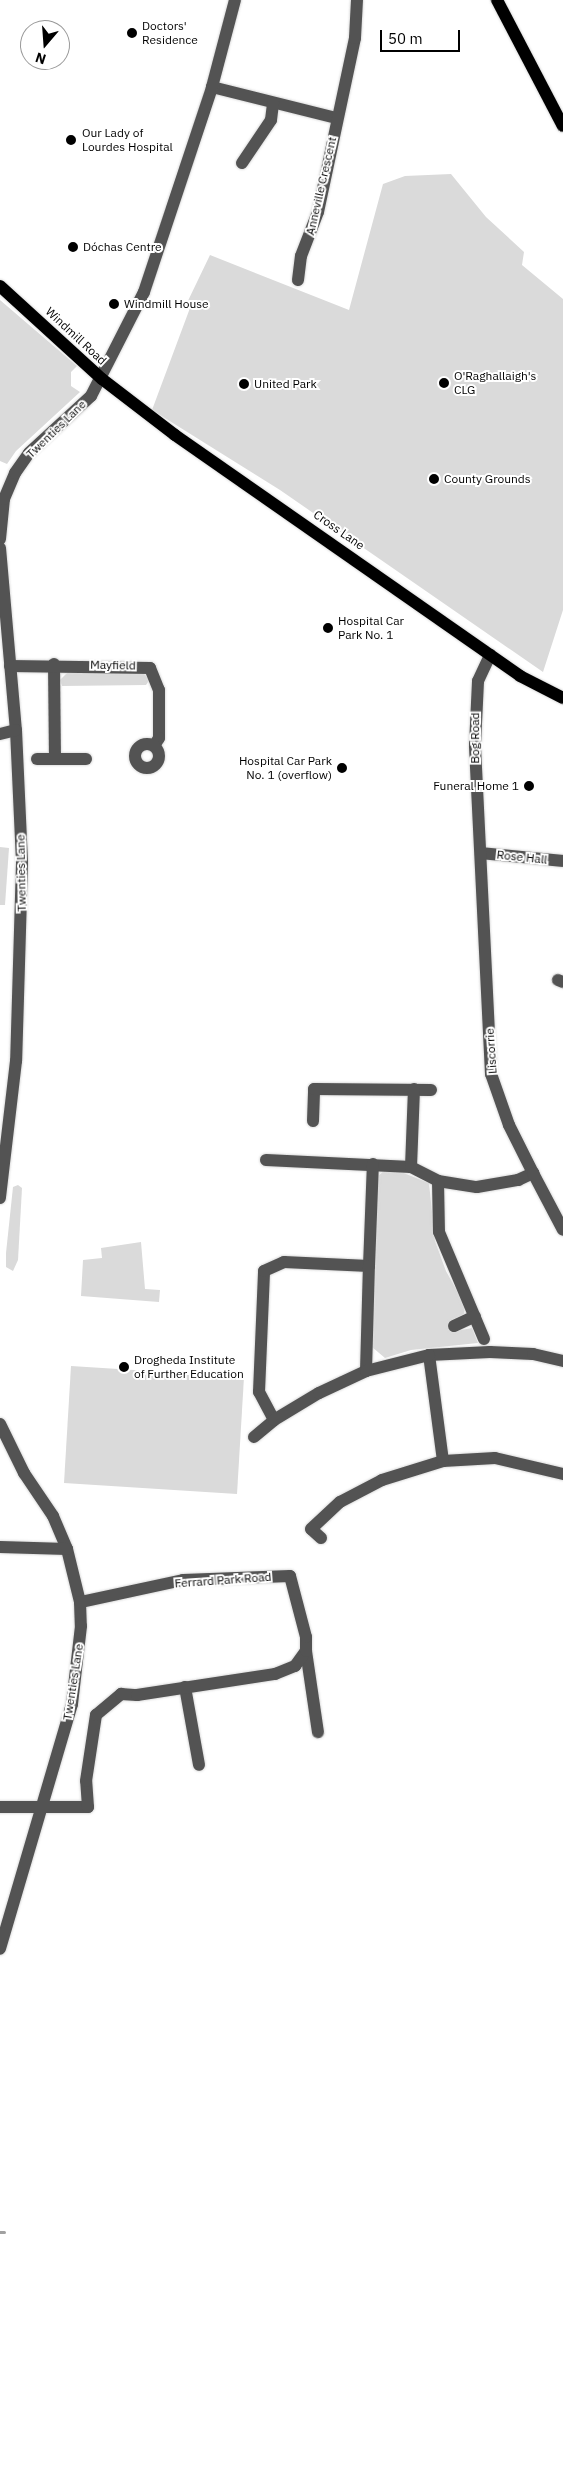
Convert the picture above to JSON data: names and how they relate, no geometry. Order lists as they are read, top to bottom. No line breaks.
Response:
{"streets":{"main road":["Windmill Road","Cross Lane"],"street":["Anneville Crescent","Twenties Lane","Mayfield","Bog Road","Rose Hall","Liscorrie","Ferrard Park Road"]},"crossings":[["Windmill Road","Twenties Lane"],["Windmill Road","Cross Lane"],["Twenties Lane","Cross Lane"],["Twenties Lane","Mayfield"],["Twenties Lane","Ferrard Park Road"],["Cross Lane","Bog Road"],["Bog Road","Rose Hall"],["Bog Road","Liscorrie"],["Rose Hall","Liscorrie"]],"places":["Doctors' Residence","Our Lady of Lourdes Hospital","Dóchas Centre","Windmill House","O'Raghallaigh's CLG","United Park","County Grounds","Hospital Car Park No. 1","Hospital Car Park No. 1 (overflow)","Funeral Home 1","Drogheda Institute of Further Education"],"scale_bar":"50 m","north":"bottom"}
